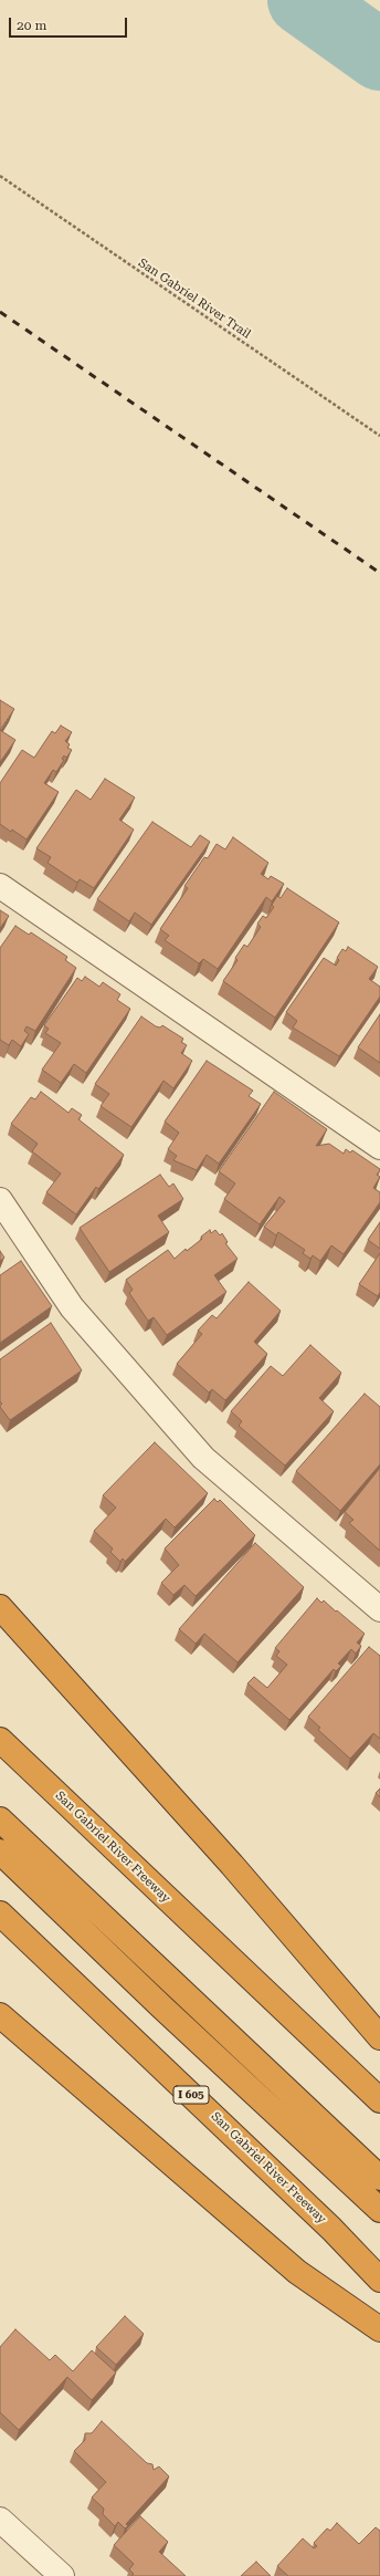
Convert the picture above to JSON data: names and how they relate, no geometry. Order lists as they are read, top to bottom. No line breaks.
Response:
{"streets":{"highway":["San Gabriel River Freeway","I 605"],"path":["San Gabriel River Trail"]},"scale_bar":"20 m"}
